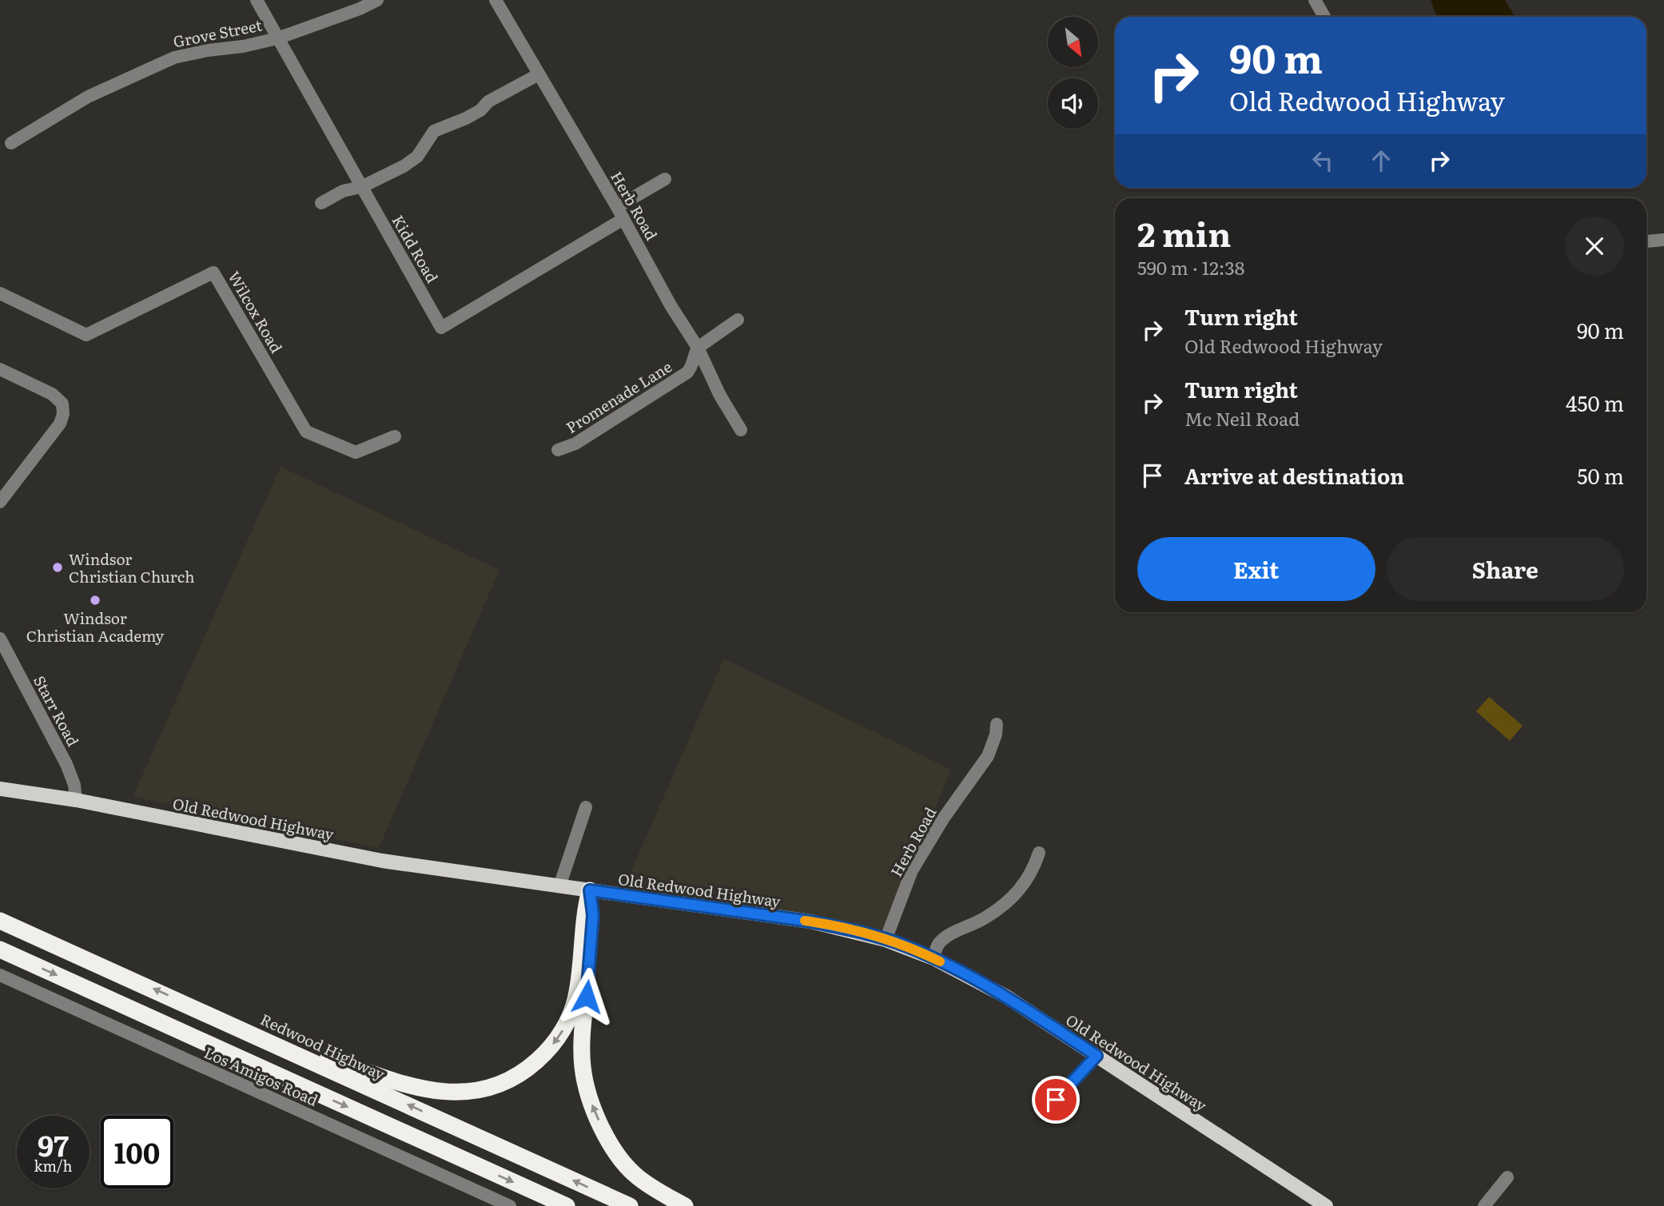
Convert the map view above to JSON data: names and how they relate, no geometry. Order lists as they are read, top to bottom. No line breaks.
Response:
{"streets":{"highway":["Redwood Highway"],"main road":["Old Redwood Highway"],"street":["Grove Street","Herb Road","Kidd Road","Wilcox Road","Promenade Lane","Starr Road","Los Amigos Road"]},"crossings":[["Grove Street","Kidd Road"],["Herb Road","Kidd Road"],["Herb Road","Promenade Lane"],["Herb Road","Old Redwood Highway"],["Starr Road","Old Redwood Highway"]],"places":["Windsor Christian Church","Windsor Christian Academy"],"north":"bottom right","page":{"turn":["90 m","Old Redwood Highway"],"heading":["2 min","590 m · 12:38"],"list":[{"name":"Turn right","note":"Old Redwood Highway","value":"90 m"},{"name":"Turn right","note":"Mc Neil Road","value":"450 m"},{"name":"Arrive at destination","value":"50 m"}],"buttons":["Exit","Share"],"speed":"97 km/h","limit":"100"}}
